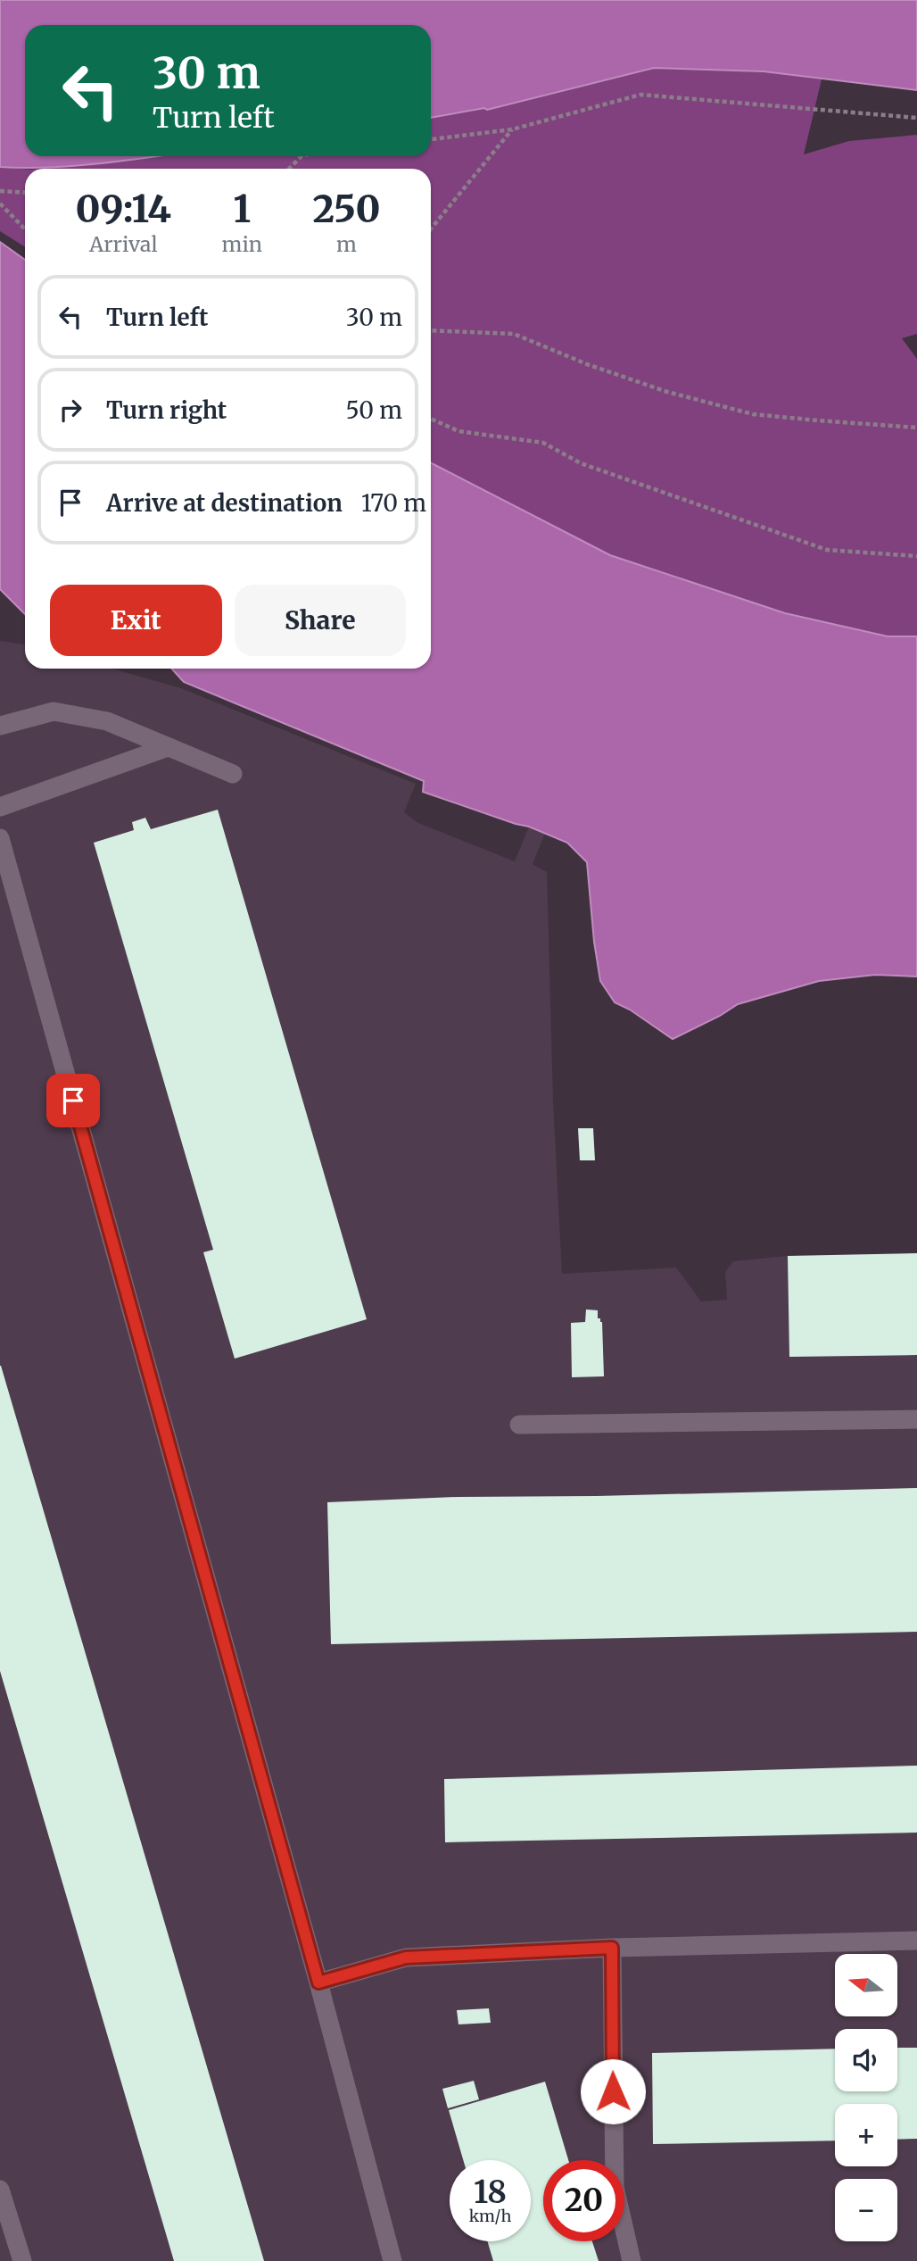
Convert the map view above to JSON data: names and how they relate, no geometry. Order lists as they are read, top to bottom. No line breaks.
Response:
{"north":"left","page":{"turn":["30 m","Turn left"],"eta":["09:14","Arrival","1","min","250","m"],"list":[{"name":"Turn left","value":"30 m"},{"name":"Turn right","value":"50 m"},{"name":"Arrive at destination","value":"170 m"}],"buttons":["Exit","Share"],"map_buttons":["+","−"],"speed":"18 km/h","limit":"20"}}
